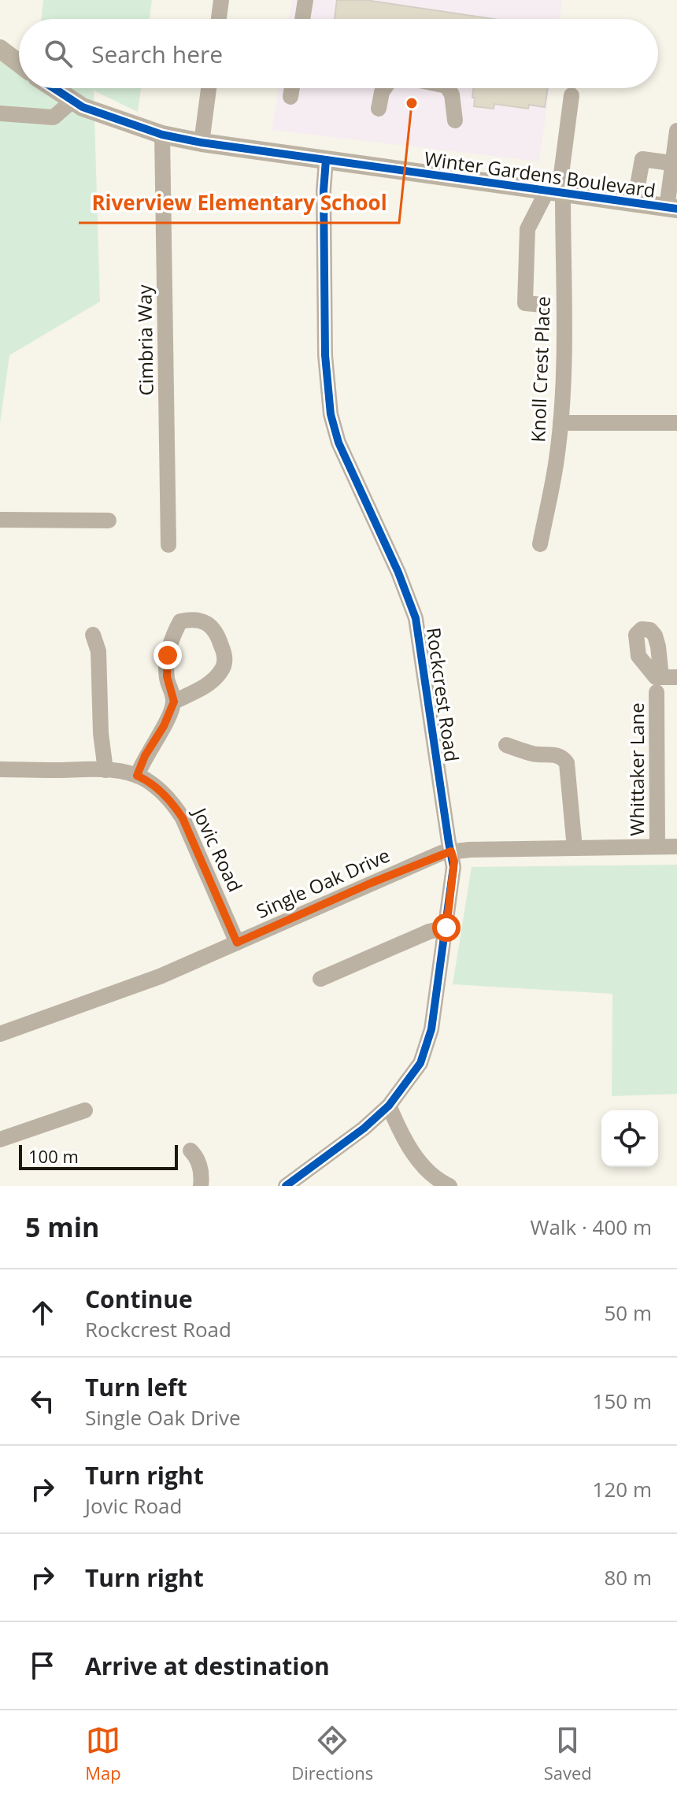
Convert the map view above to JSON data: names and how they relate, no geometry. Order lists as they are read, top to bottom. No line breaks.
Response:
{"streets":{"main road":["Winter Gardens Boulevard"],"street":["Cimbria Way","Knoll Crest Place","Rockcrest Road","Whittaker Lane","Jovic Road","Single Oak Drive"]},"crossings":[["Winter Gardens Boulevard","Cimbria Way"],["Winter Gardens Boulevard","Knoll Crest Place"],["Winter Gardens Boulevard","Rockcrest Road"],["Rockcrest Road","Single Oak Drive"],["Whittaker Lane","Single Oak Drive"],["Jovic Road","Single Oak Drive"]],"places":["Riverview Elementary School"],"scale_bar":"100 m","page":{"search":"Search here","scale":"100 m","heading":["5 min","Walk · 400 m"],"list":[["Continue","Rockcrest Road","50 m"],["Turn left","Single Oak Drive","150 m"],["Turn right","Jovic Road","120 m"],["Turn right","80 m"],"Arrive at destination"],"nav":["Map","Directions","Saved"]}}
